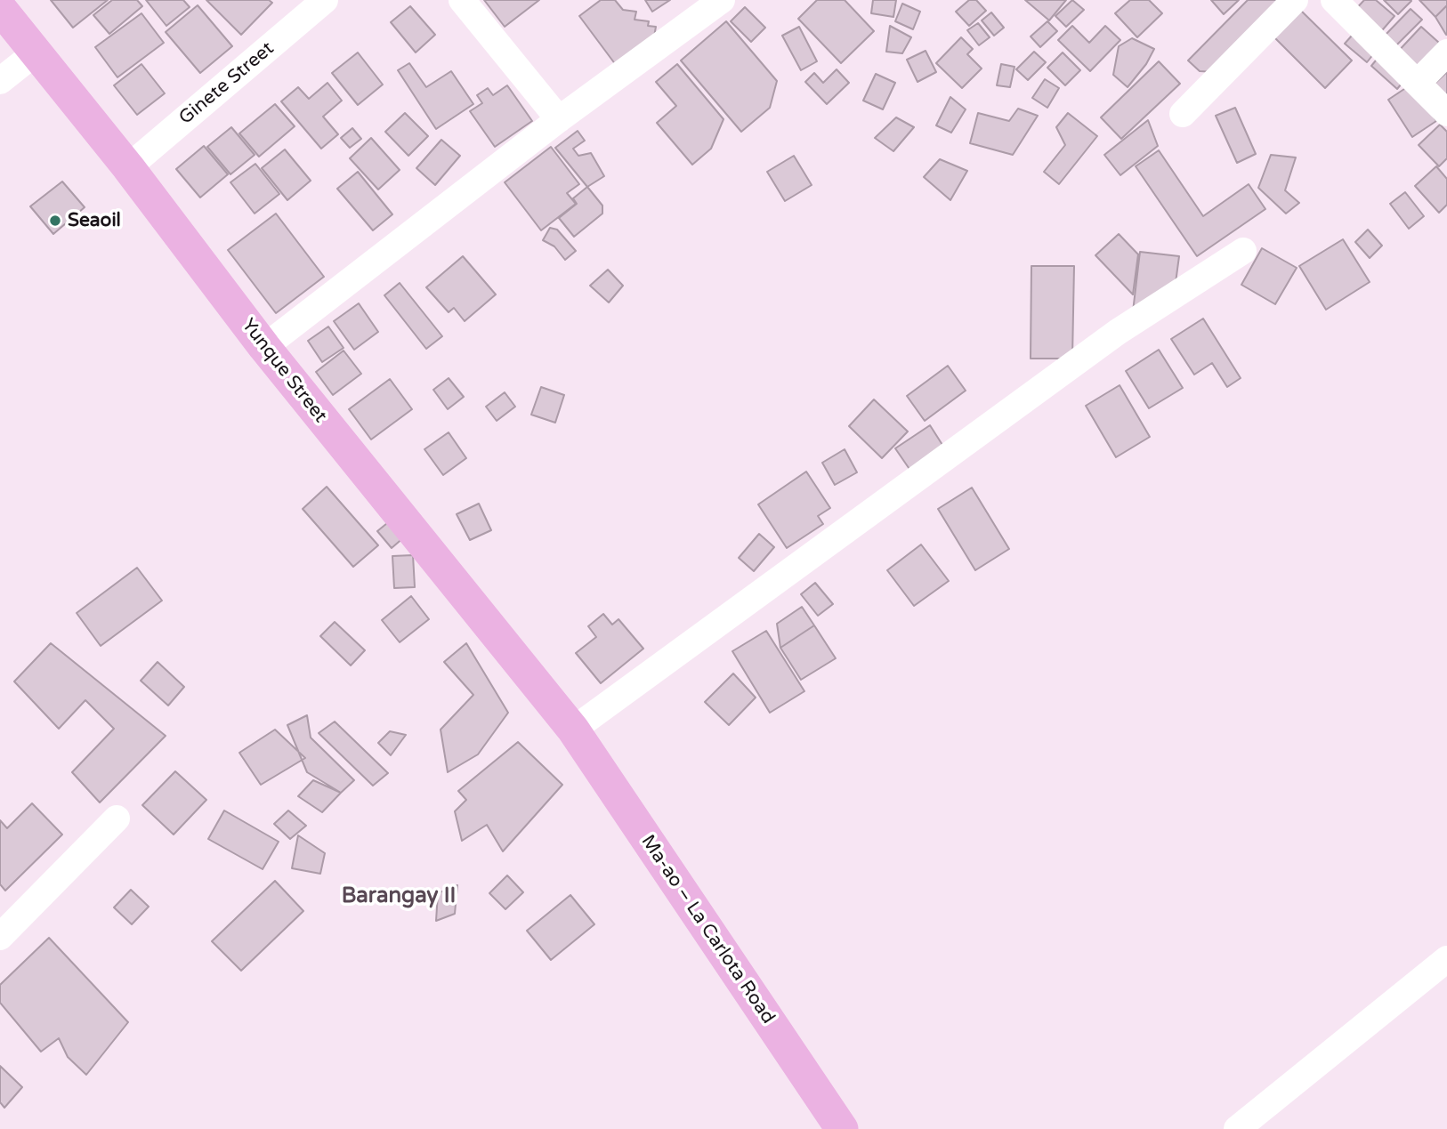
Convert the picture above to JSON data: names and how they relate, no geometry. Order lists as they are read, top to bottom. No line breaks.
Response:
{"streets":{"main road":["Yunque Street","Ma-ao – La Carlota Road"],"street":["Ginete Street"]},"crossings":[["Ginete Street","Yunque Street"],["Yunque Street","Ma-ao – La Carlota Road"]],"districts":["Barangay II"],"places":["Seaoil"]}
